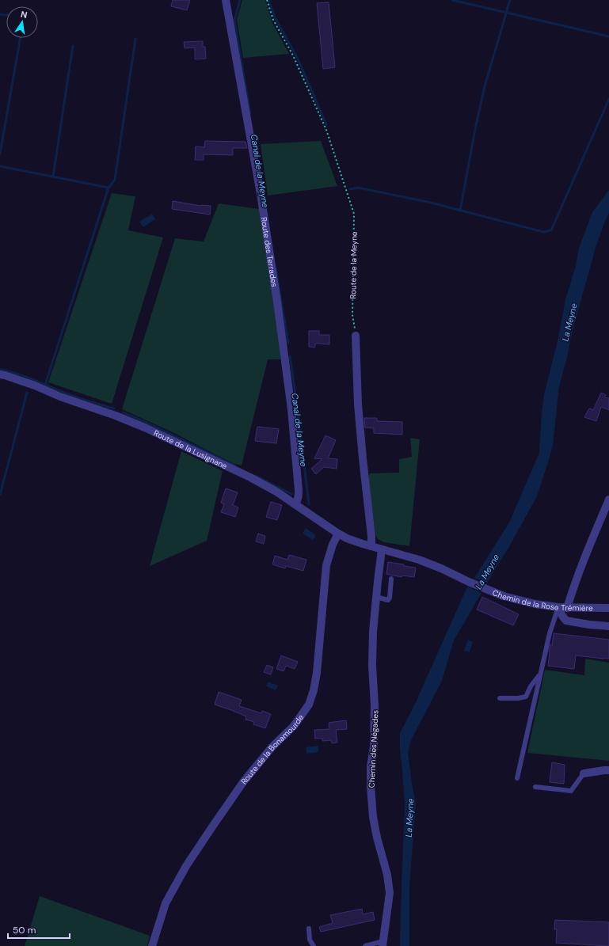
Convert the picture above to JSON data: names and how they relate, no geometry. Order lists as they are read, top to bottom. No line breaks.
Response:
{"streets":{"street":["Route des Terrades","Route de la Lusignane","Chemin de la Rose Trémière","Route de la Bonamourde","Chemin des Négades"],"path":["Route de la Meyne"]},"crossings":[["Route des Terrades","Route de la Lusignane"],["Route de la Lusignane","Chemin de la Rose Trémière"],["Route de la Lusignane","Route de la Bonamourde"],["Chemin de la Rose Trémière","Chemin des Négades"]],"water":["Canal de la Meyne","La Meyne"],"scale_bar":"50 m","north":"top"}
